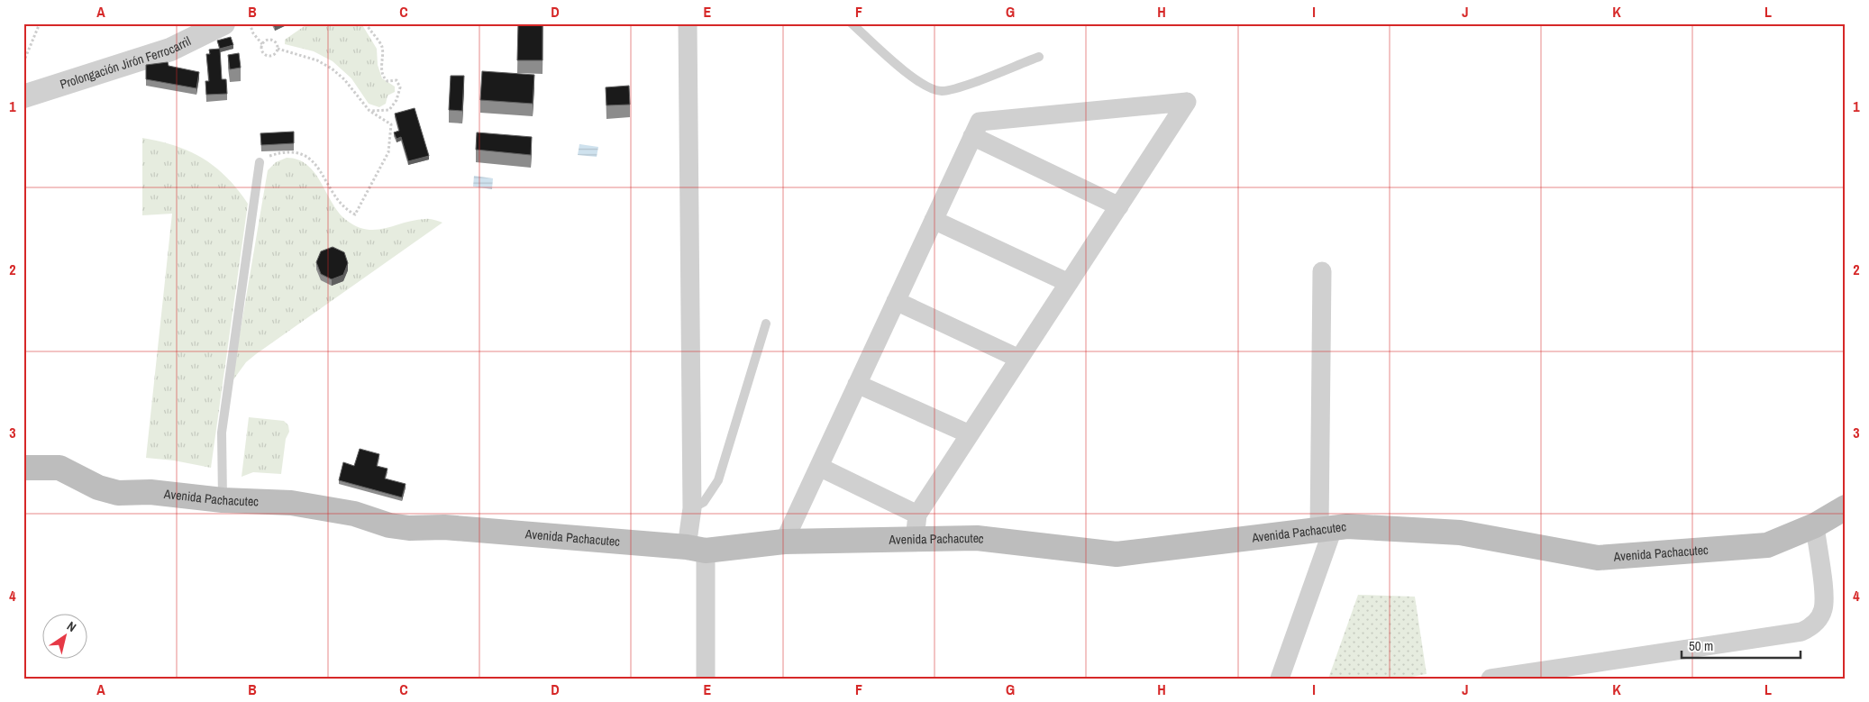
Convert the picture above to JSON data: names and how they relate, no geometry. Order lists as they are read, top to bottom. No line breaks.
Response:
{"streets":{"main road":["Avenida Pachacutec"],"street":["Prolongación Jirón Ferrocarril"]},"scale_bar":"50 m","north":"top right","grid":{"columns":["A","B","C","D","E","F","G","H","I","J","K","L"],"rows":["1","2","3","4"]}}
